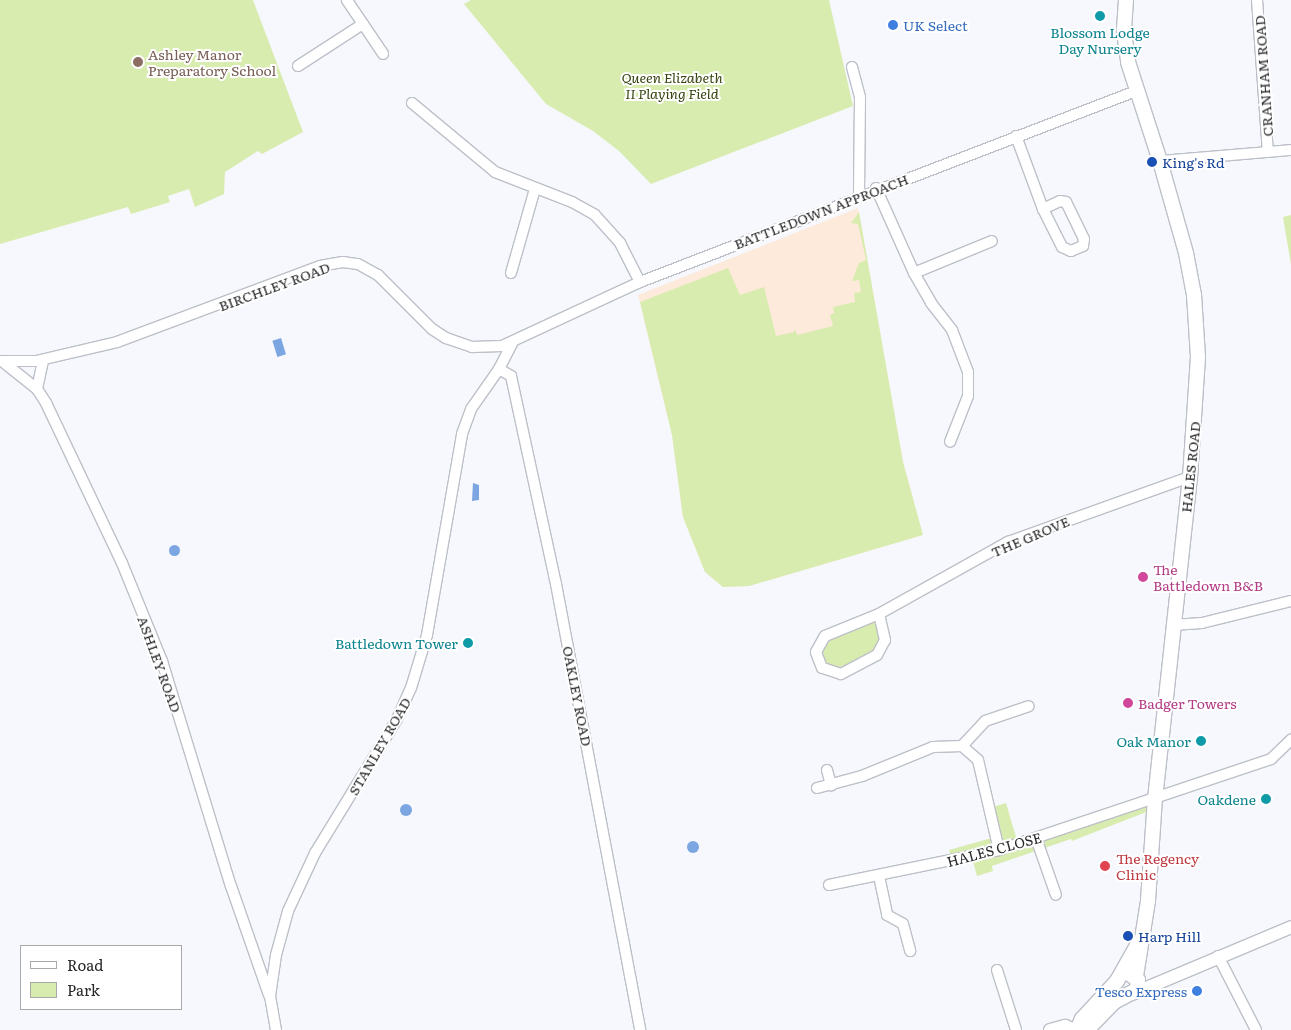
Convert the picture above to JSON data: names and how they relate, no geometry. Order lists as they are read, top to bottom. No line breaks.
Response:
{"streets":{"main road":["HALES ROAD"],"street":["CRANHAM ROAD","BATTLEDOWN APPROACH","BIRCHLEY ROAD","THE GROVE","ASHLEY ROAD","OAKLEY ROAD","STANLEY ROAD","HALES CLOSE"]},"crossings":[["BATTLEDOWN APPROACH","BIRCHLEY ROAD"],["BATTLEDOWN APPROACH","HALES ROAD"],["BATTLEDOWN APPROACH","STANLEY ROAD"],["BIRCHLEY ROAD","ASHLEY ROAD"],["BIRCHLEY ROAD","STANLEY ROAD"],["HALES ROAD","THE GROVE"],["HALES ROAD","HALES CLOSE"],["ASHLEY ROAD","STANLEY ROAD"],["OAKLEY ROAD","STANLEY ROAD"]],"parks":["Queen Elizabeth II Playing Field"],"places":["Blossom Lodge Day Nursery","UK Select","Ashley Manor Preparatory School","King's Rd","The Battledown B&B","Battledown Tower","Badger Towers","Oak Manor","Oakdene","The Regency Clinic","Harp Hill","Tesco Express"],"legend":["Road","Park"]}
